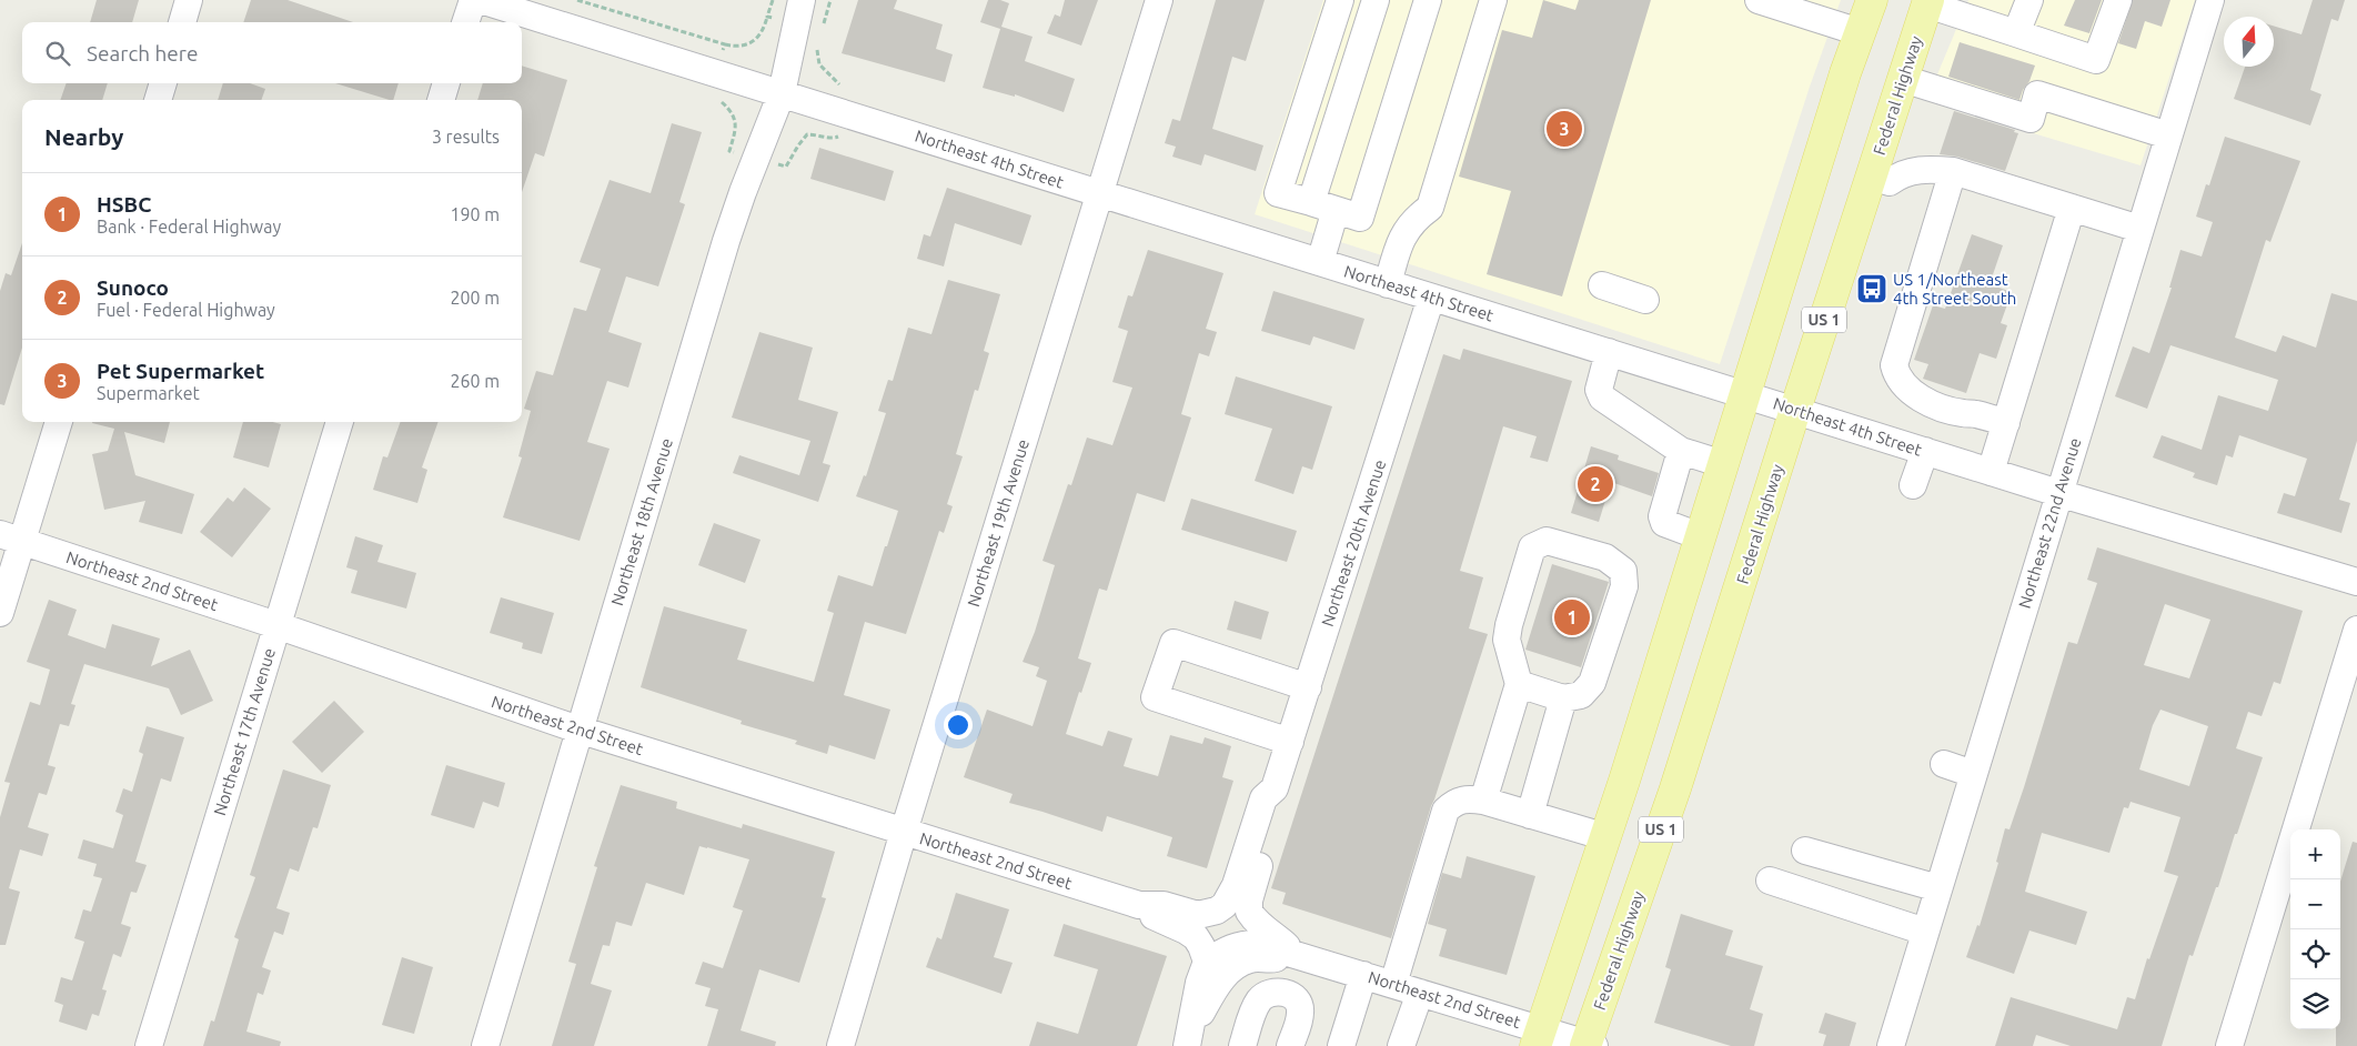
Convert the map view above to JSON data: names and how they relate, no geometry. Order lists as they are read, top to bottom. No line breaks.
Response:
{"streets":{"main road":["Federal Highway","US 1"],"street":["Northeast 4th Street","Northeast 18th Avenue","Northeast 19th Avenue","Northeast 22nd Avenue","Northeast 20th Avenue","Northeast 2nd Street","Northeast 17th Avenue"]},"crossings":[["Federal Highway","Northeast 4th Street"],["Federal Highway","Northeast 2nd Street"],["Northeast 4th Street","US 1"],["Northeast 4th Street","Northeast 18th Avenue"],["Northeast 4th Street","Northeast 19th Avenue"],["Northeast 4th Street","Northeast 22nd Avenue"],["Northeast 4th Street","Northeast 20th Avenue"],["US 1","Northeast 2nd Street"],["Northeast 18th Avenue","Northeast 2nd Street"],["Northeast 19th Avenue","Northeast 2nd Street"],["Northeast 20th Avenue","Northeast 2nd Street"],["Northeast 2nd Street","Northeast 17th Avenue"]],"places":{"bus stop":["US 1/Northeast 4th Street South"]},"north":"top","page":{"search":"Search here","heading":["Nearby","3 results"],"pins":["3","2","1"],"list":[{"mark":"1","name":"HSBC","note":"Bank · Federal Highway","value":"190 m"},{"mark":"2","name":"Sunoco","note":"Fuel · Federal Highway","value":"200 m"},{"mark":"3","name":"Pet Supermarket","note":"Supermarket","value":"260 m"}],"map_buttons":["+","−"]}}
